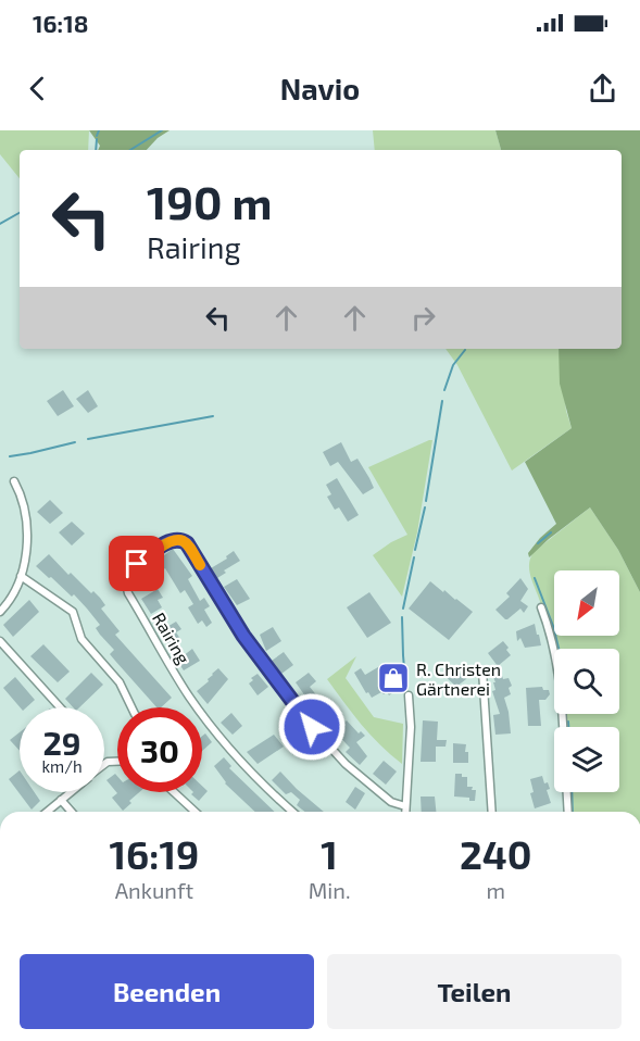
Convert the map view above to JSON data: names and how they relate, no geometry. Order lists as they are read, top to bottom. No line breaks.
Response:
{"streets":{"street":["Rairing"]},"places":{"shop":["R. Christen Gärtnerei"]},"north":"bottom left","page":{"status":"16:18","header":"Navio","turn":["190 m","Rairing"],"speed":"29 km/h","limit":"30","eta":["16:19","Ankunft","1","Min.","240","m"],"buttons":["Beenden","Teilen"]}}
